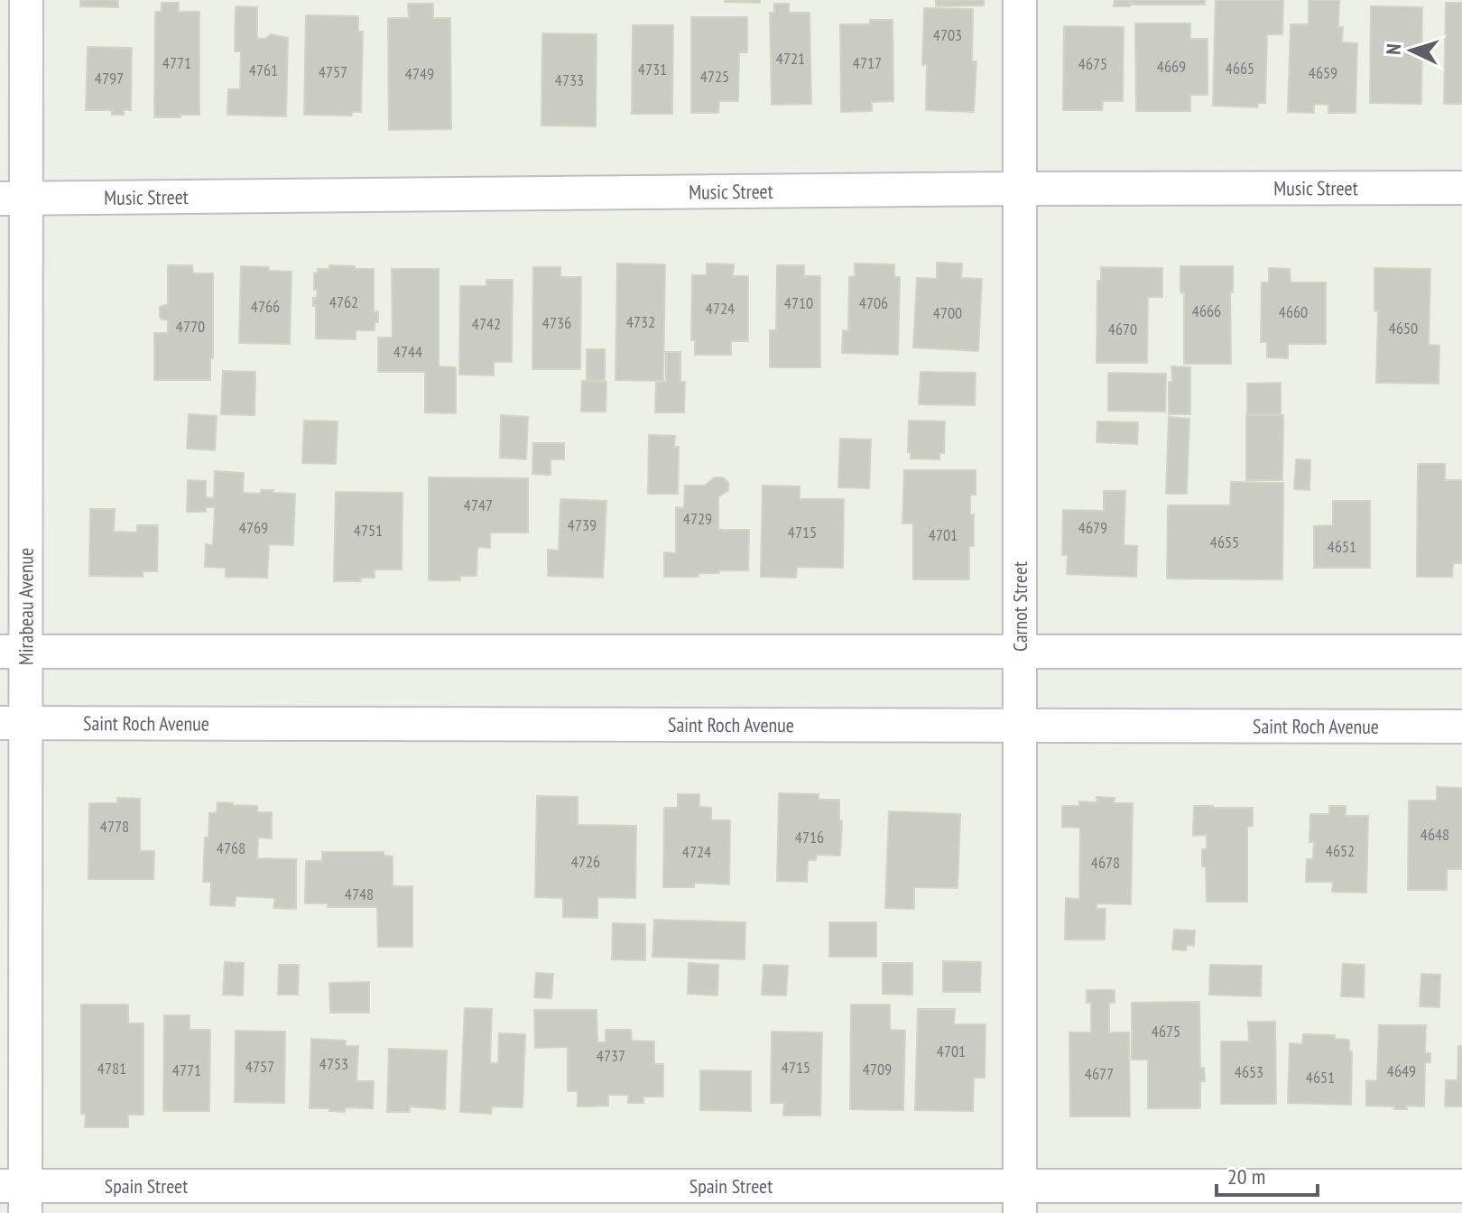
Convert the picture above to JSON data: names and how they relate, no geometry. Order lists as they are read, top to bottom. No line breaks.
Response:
{"streets":{"street":["Music Street","Mirabeau Avenue","Carnot Street","Saint Roch Avenue","Spain Street"]},"crossings":[["Music Street","Mirabeau Avenue"],["Music Street","Carnot Street"],["Mirabeau Avenue","Saint Roch Avenue"],["Mirabeau Avenue","Spain Street"],["Carnot Street","Saint Roch Avenue"],["Carnot Street","Spain Street"]],"house_numbers":["4703","4721","4771","4717","4675","4669","4665","4731","4761","4757","4659","4749","4725","4797","4733","4762","4710","4706","4766","4724","4666","4660","4700","4732","4736","4742","4770","4650","4670","4744","4747","4729","4739","4769","4679","4751","4715","4701","4655","4651","4778","4648","4716","4768","4652","4724","4726","4678","4748","4675","4701","4737","4753","4757","4715","4781","4709","4771","4649","4653","4677","4651"],"scale_bar":"20 m","north":"left"}
